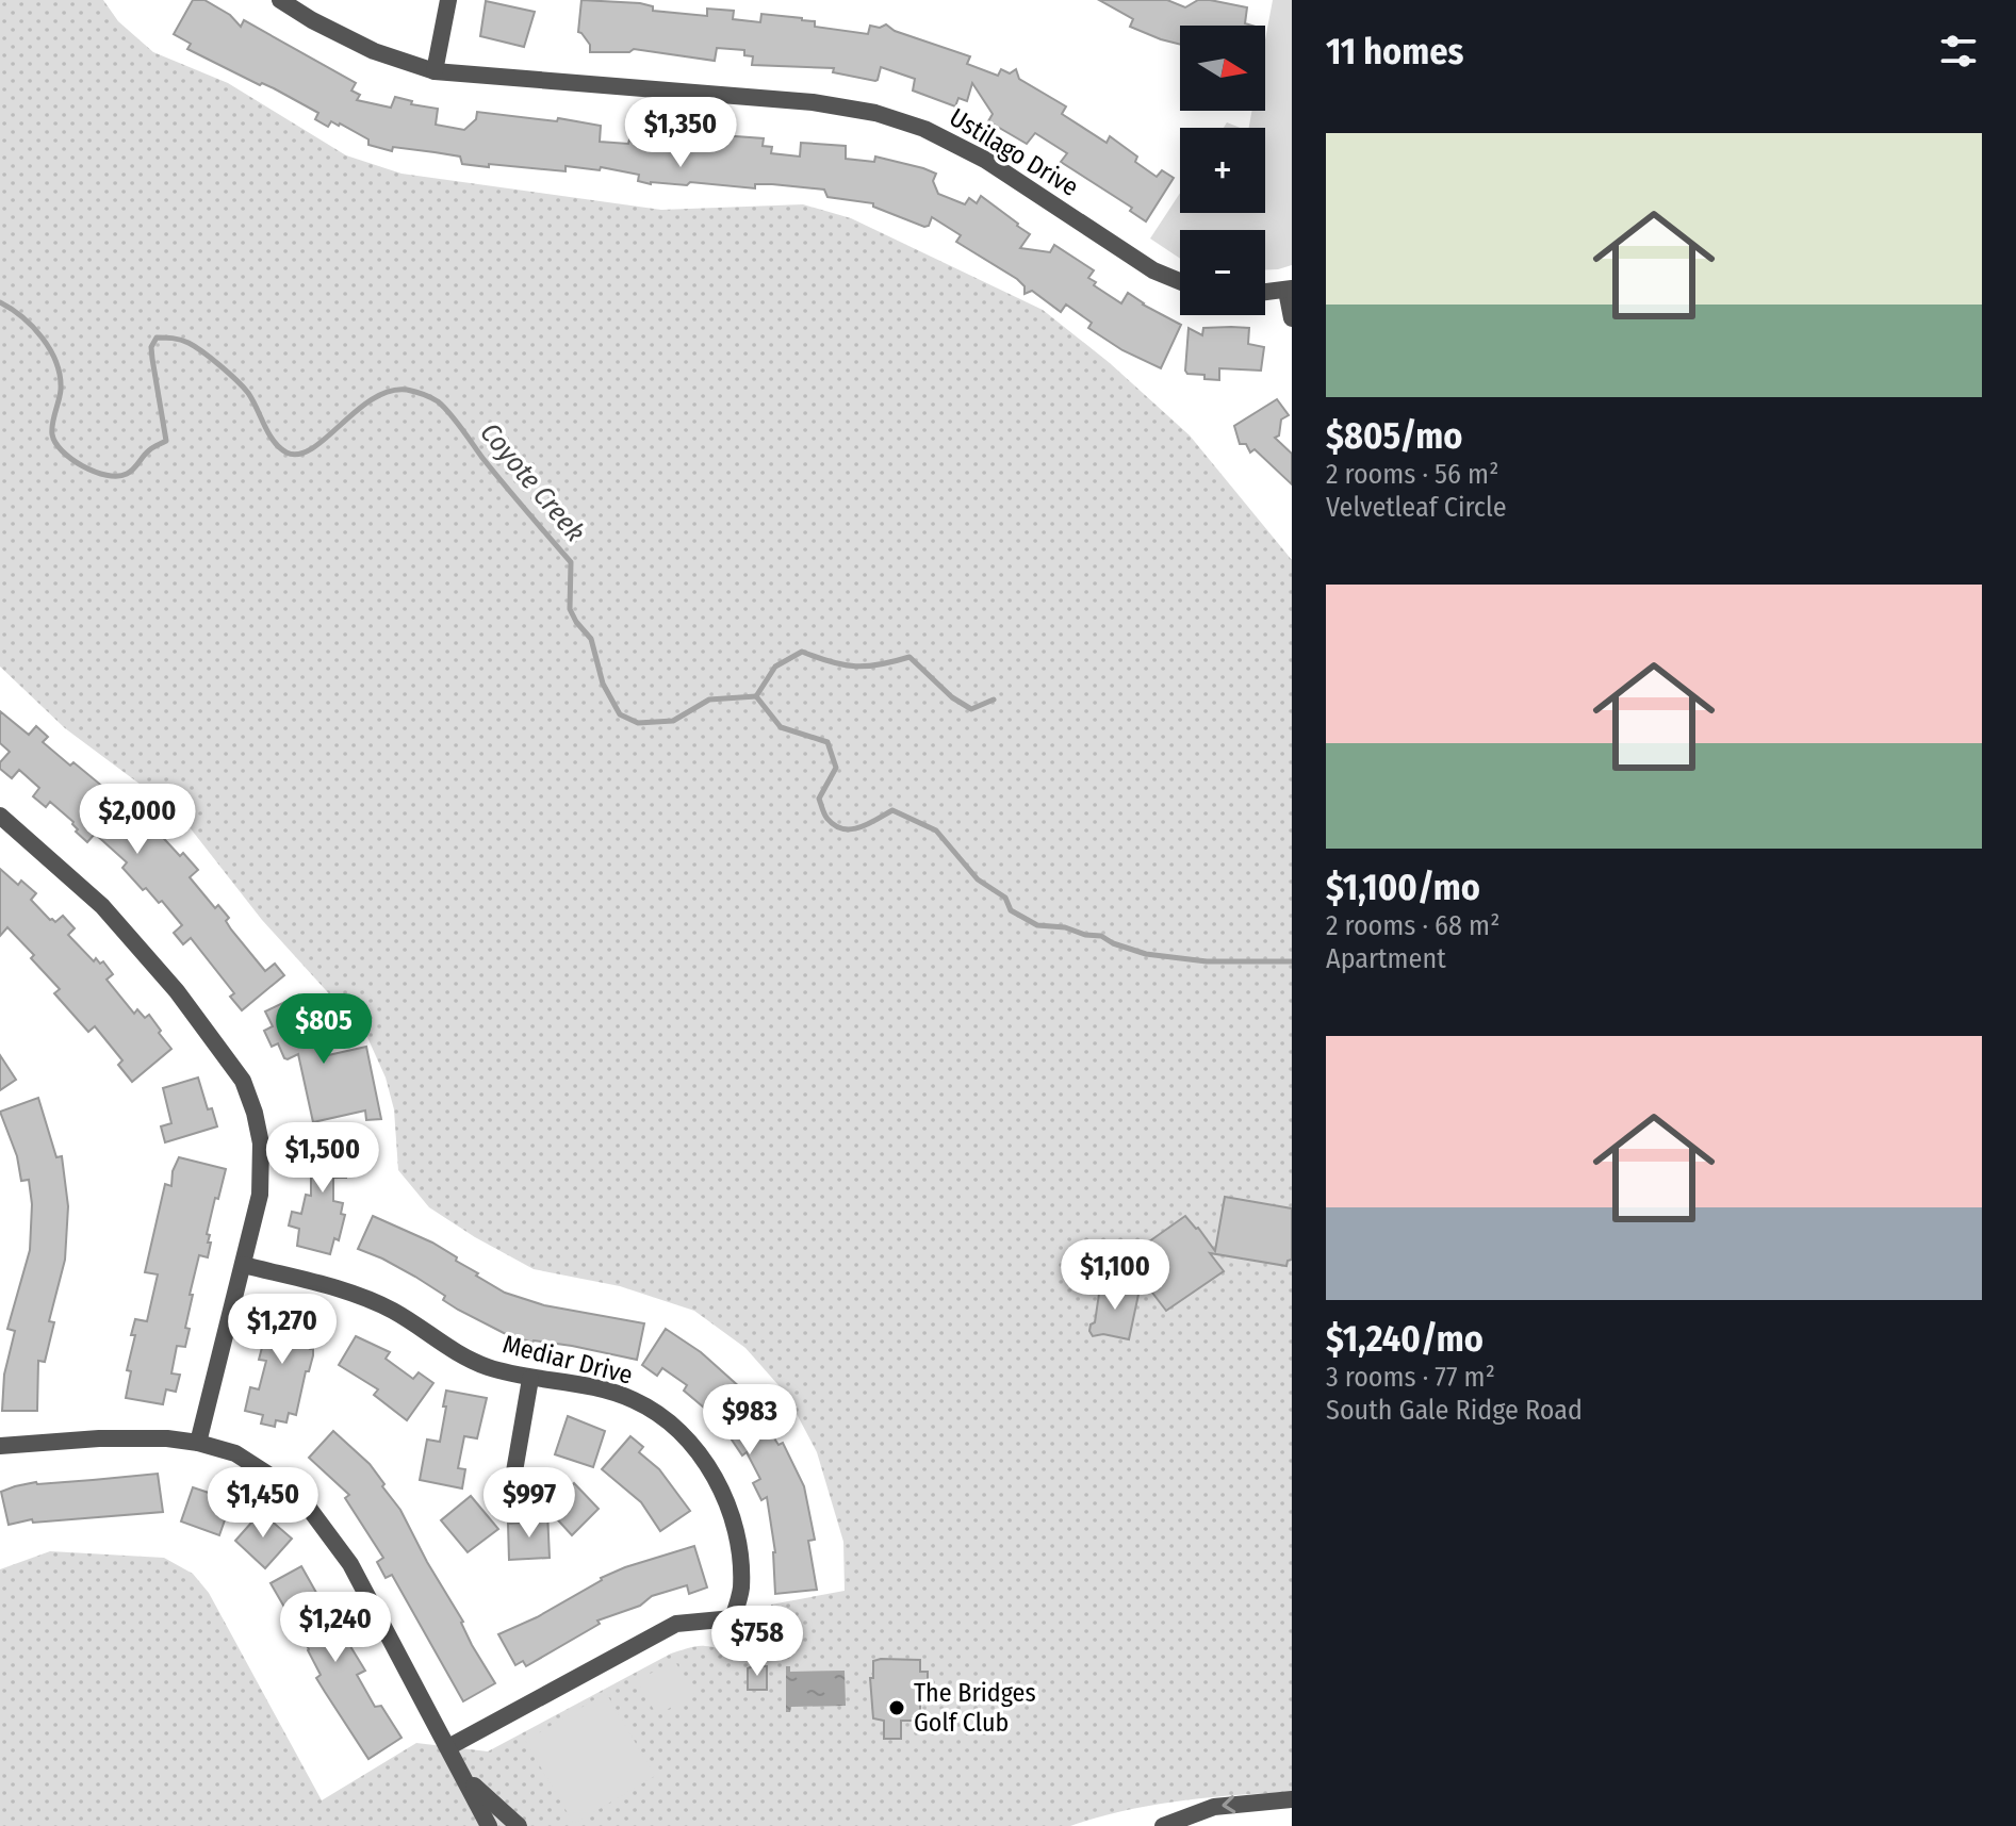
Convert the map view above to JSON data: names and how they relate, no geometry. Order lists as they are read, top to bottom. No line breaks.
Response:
{"streets":{"street":["Ustilago Drive","Mediar Drive"]},"water":["Coyote Creek"],"places":["The Bridges Golf Club"],"north":"right","page":{"heading":"11 homes","map_buttons":["+","−"],"price":["$1,350","$2,000","$805","$1,500","$1,100","$1,270","$983","$1,450","$997","$1,240","$758"],"list":[{"name":"$805/mo","note":"2 rooms · 56 m² · Velvetleaf Circle"},{"name":"$1,100/mo","note":"2 rooms · 68 m² · Apartment"},{"name":"$1,240/mo","note":"3 rooms · 77 m² · South Gale Ridge Road"}]}}
